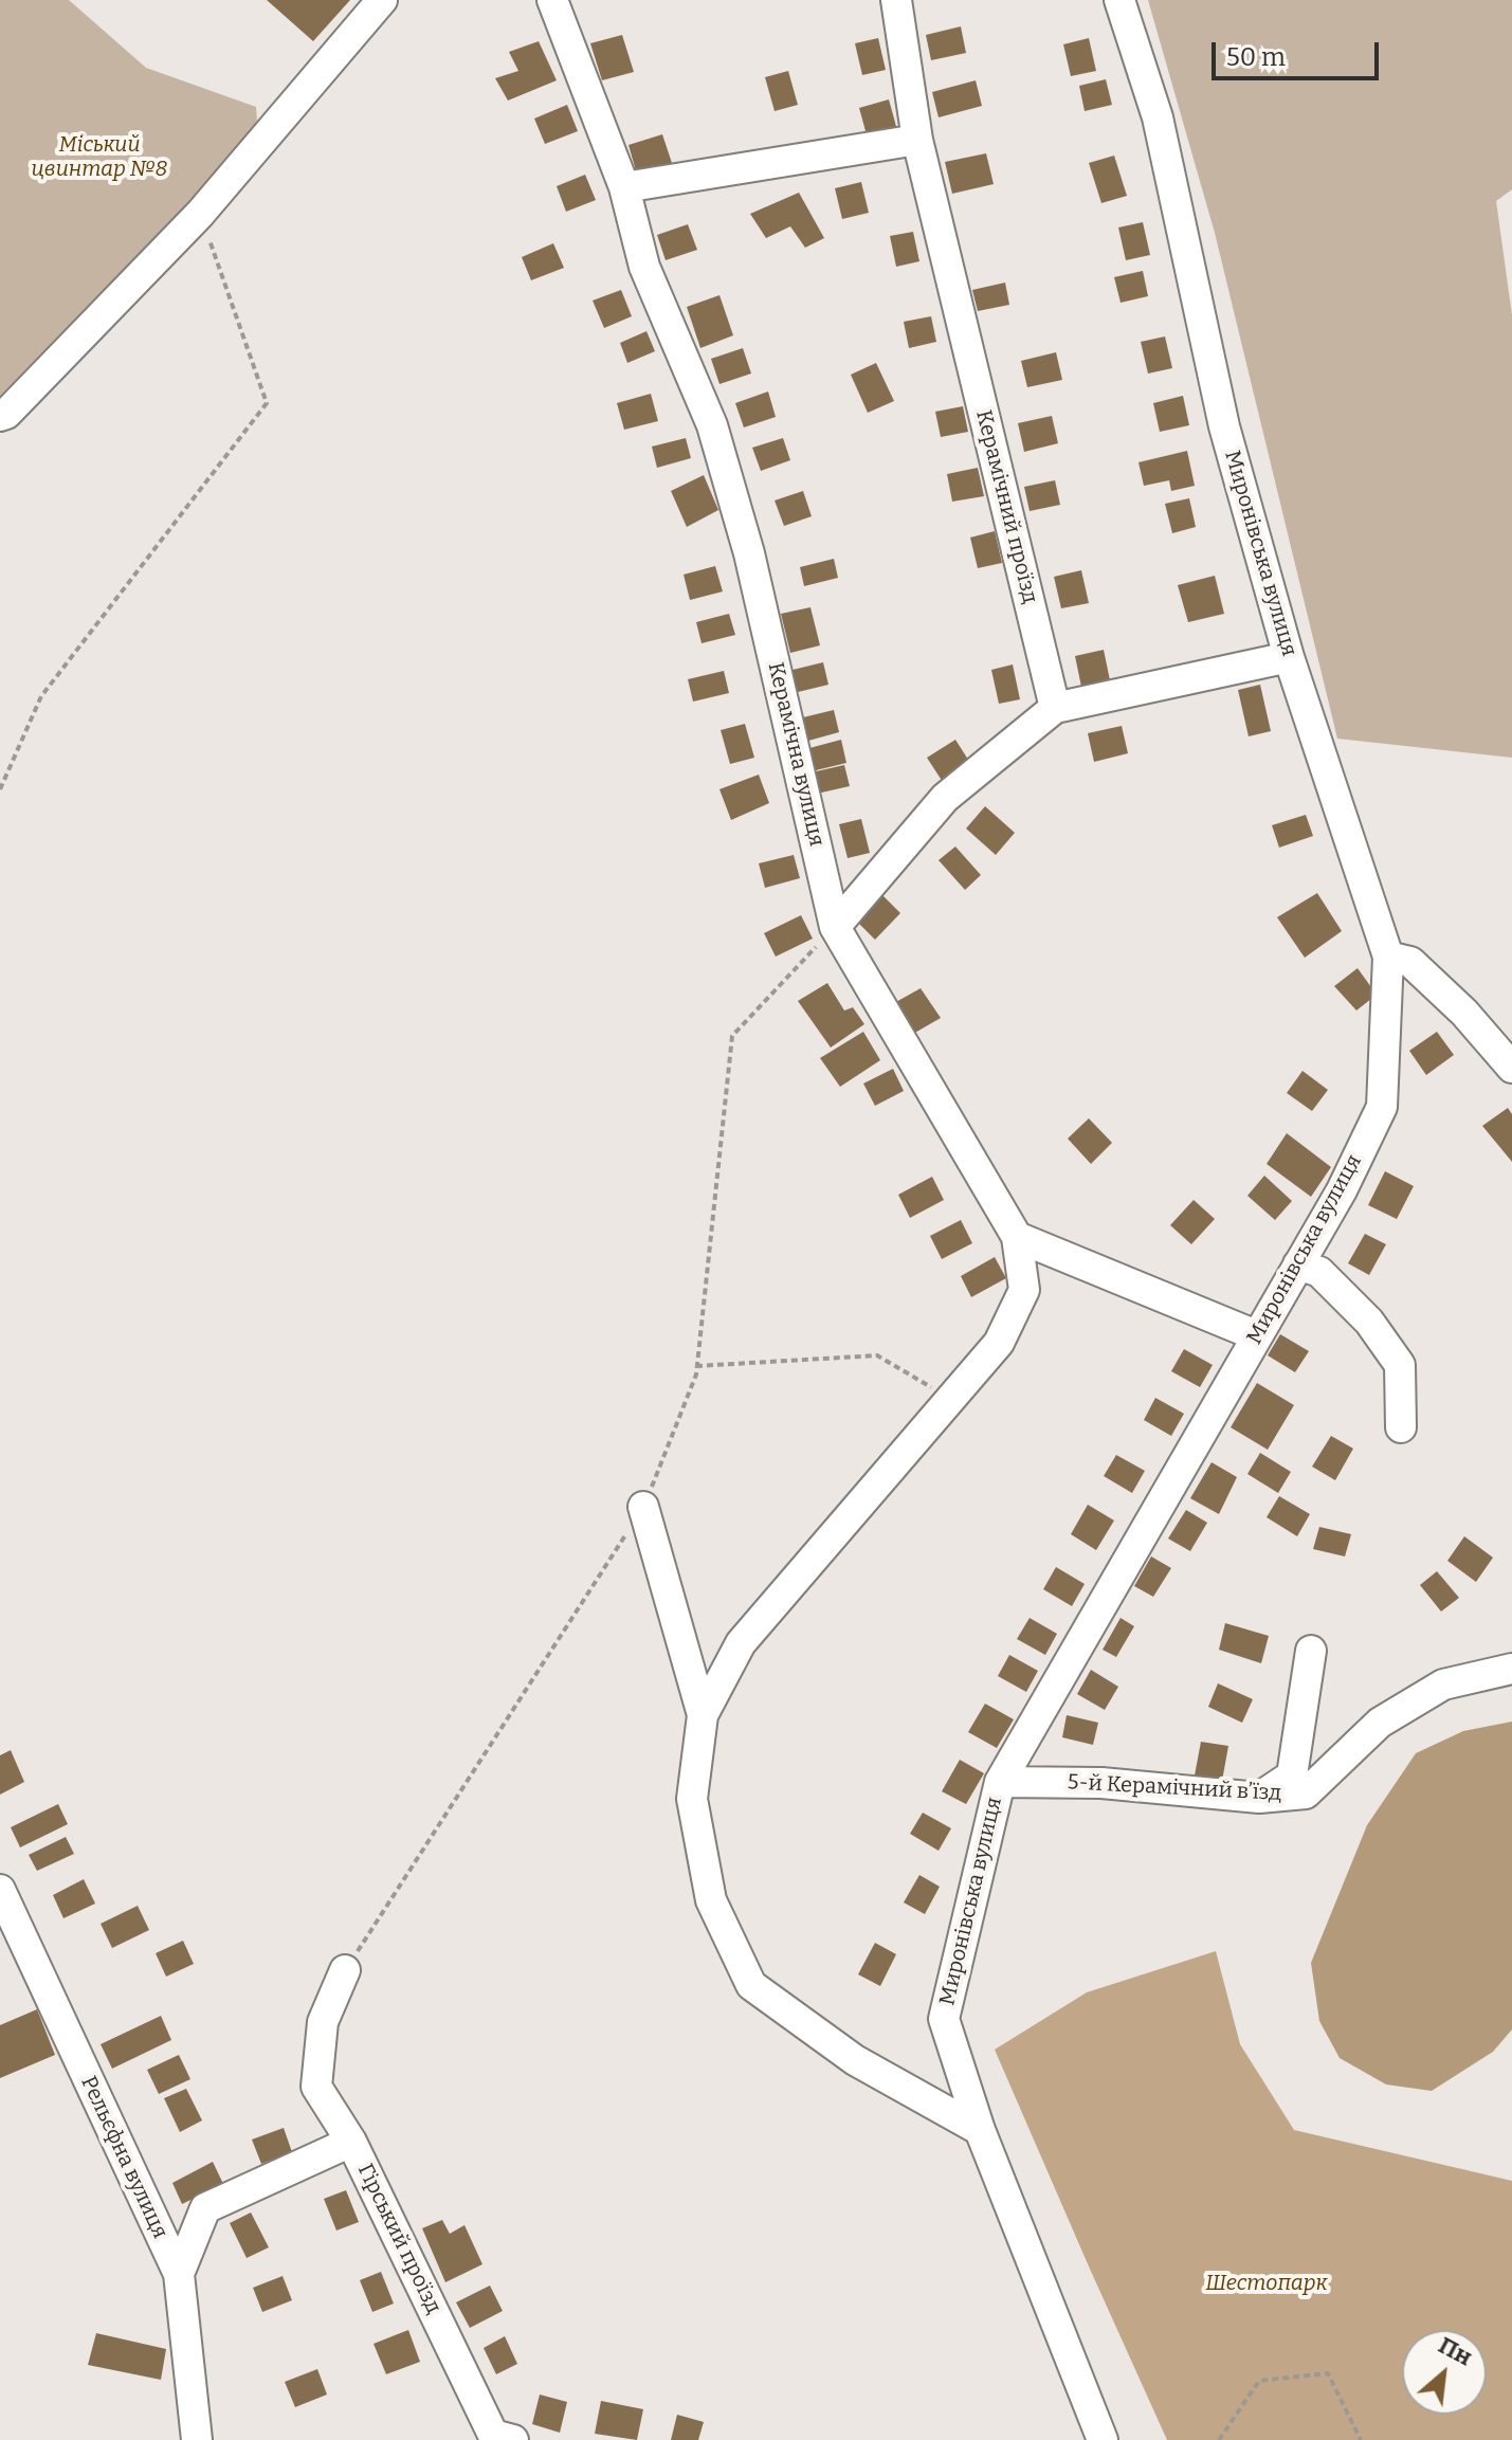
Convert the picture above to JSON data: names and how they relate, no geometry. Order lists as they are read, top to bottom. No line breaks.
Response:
{"streets":{"street":["Керамічний проїзд","Миронівська вулиця","Керамічна вулиця","5-й Керамічний в’їзд","Рельєфна вулиця","Гірський проїзд"]},"crossings":[["Миронівська вулиця","5-й Керамічний в’їзд"],["Рельєфна вулиця","Гірський проїзд"]],"parks":["Міський цвинтар №8","Шестопарк"],"scale_bar":"50 m","north":"top right"}
